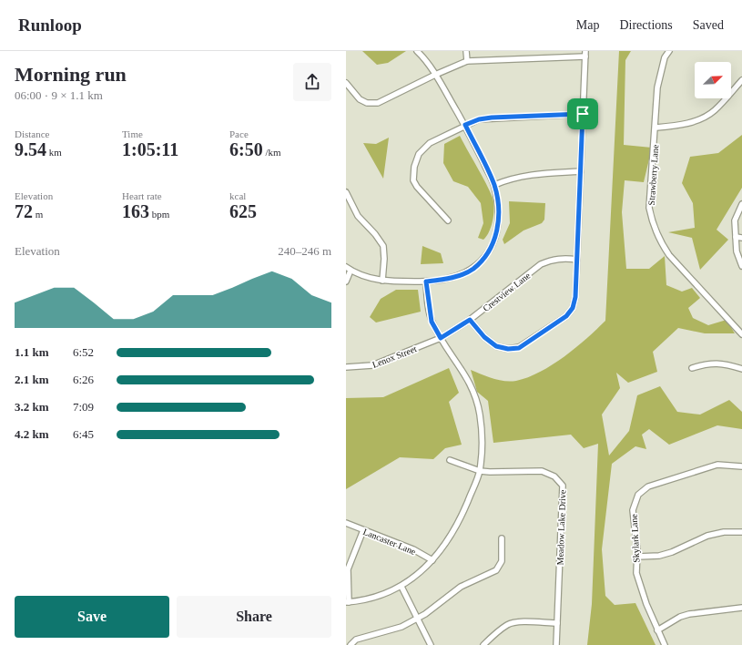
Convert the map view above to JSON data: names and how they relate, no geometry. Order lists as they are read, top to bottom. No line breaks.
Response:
{"streets":{"street":["Strawberry Lane","Crestview Lane","Lenox Street","Meadow Lake Drive","Skylark Lane","Lancaster Lane"]},"crossings":[["Crestview Lane","Lenox Street"]],"north":"top right","page":{"header":"Runloop","nav":["Map","Directions","Saved"],"heading":["Morning run","06:00 · 9 × 1.1 km"],"stats":[["Distance","9.54 km"],["Time","1:05:11"],["Pace","6:50 /km"],["Elevation","72 m"],["Heart rate","163 bpm"],["kcal","625"]],"chart":["Elevation","240–246 m"],"list":[{"name":"1.1 km","note":"6:52"},{"name":"2.1 km","note":"6:26"},{"name":"3.2 km","note":"7:09"},{"name":"4.2 km","note":"6:45"}],"buttons":["Save","Share"]}}
